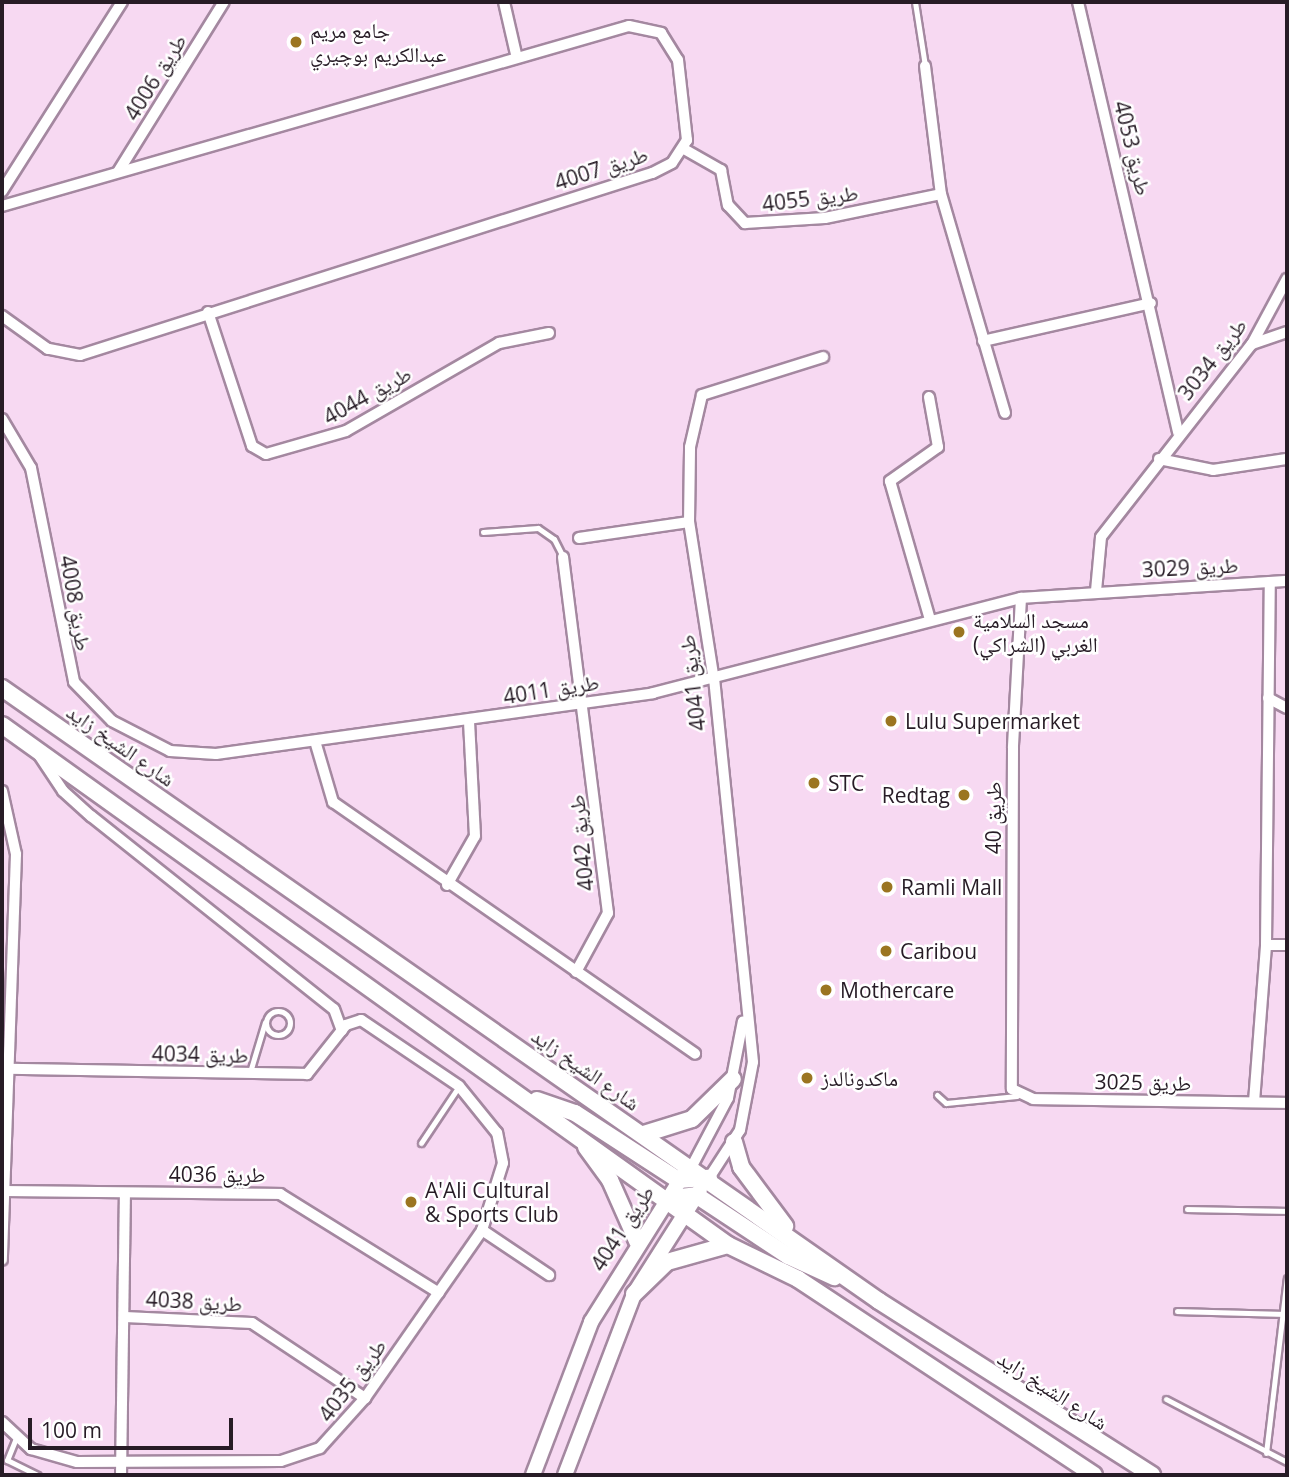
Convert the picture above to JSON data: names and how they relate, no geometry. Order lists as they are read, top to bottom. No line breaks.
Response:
{"streets":{"main road":["شارع الشيخ زايد"],"street":["طريق 4006","طريق 4053","طريق 4007","طريق 4055","طريق 3034","طريق 4044","طريق 3029","طريق 4008","طريق 4041","طريق 4011","طريق 40","طريق 4042","طريق 4034","طريق 3025","طريق 4036","طريق 4038","طريق 4035"]},"crossings":[["طريق 4053","طريق 3034"],["طريق 4007","طريق 4055"],["طريق 4007","طريق 4044"],["طريق 3034","طريق 3029"],["طريق 3034","طريق 4011"],["طريق 3029","طريق 4011"],["طريق 4008","طريق 4011"],["طريق 4041","طريق 4011"],["طريق 4041","شارع الشيخ زايد"],["طريق 4011","طريق 40"],["طريق 4011","طريق 4042"],["طريق 40","طريق 3025"],["طريق 4034","طريق 4035"],["طريق 4036","طريق 4038"],["طريق 4036","طريق 4035"],["طريق 4038","طريق 4035"]],"places":["جامع مريم عبدالكريم بوچيري","مسجد السلامية الغربي (الشراكي)","Lulu Supermarket","STC","Redtag","Ramli Mall","Caribou","Mothercare","ماكدونالدز","A'Ali Cultural & Sports Club"],"scale_bar":"100 m"}
